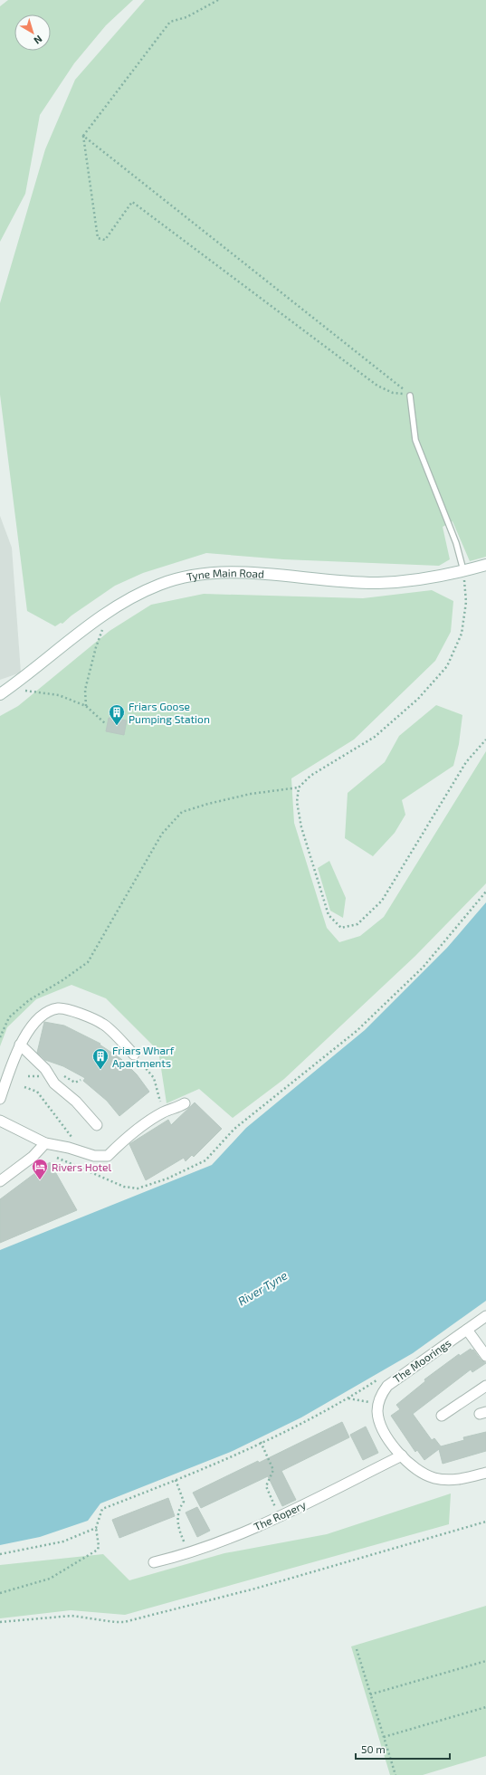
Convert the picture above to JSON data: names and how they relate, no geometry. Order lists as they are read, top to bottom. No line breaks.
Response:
{"streets":{"street":["Tyne Main Road","The Moorings","The Ropery"]},"crossings":[["The Moorings","The Ropery"]],"water":["River Tyne"],"places":{"building":["Friars Goose Pumping Station","Friars Wharf Apartments"],"hotel":["Rivers Hotel"]},"scale_bar":"50 m","north":"bottom right"}
